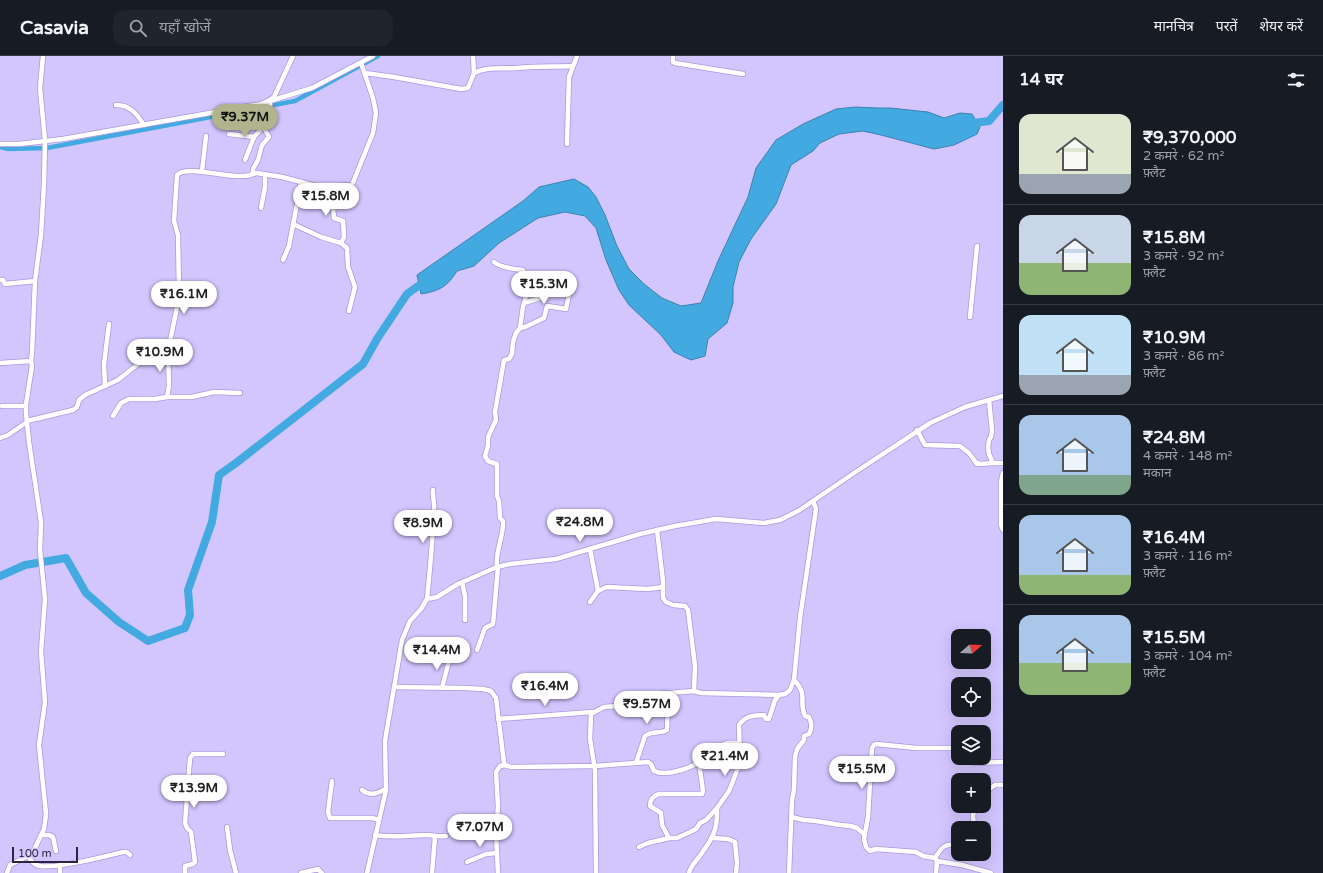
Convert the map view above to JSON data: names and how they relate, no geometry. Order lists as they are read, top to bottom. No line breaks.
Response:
{"scale_bar":"100 m","north":"right","page":{"header":"Casavia","search":"यहाँ खोजें","nav":["मानचित्र","परतें","शेयर करें"],"heading":"14 घर","price":["₹9.37M","₹15.8M","₹15.3M","₹16.1M","₹10.9M","₹24.8M","₹8.9M","₹14.4M","₹16.4M","₹9.57M","₹21.4M","₹15.5M","₹13.9M","₹7.07M"],"list":[{"name":"₹9,370,000","note":"2 कमरे · 62 m² · फ़्लैट"},{"name":"₹15.8M","note":"3 कमरे · 92 m² · फ़्लैट"},{"name":"₹10.9M","note":"3 कमरे · 86 m² · फ़्लैट"},{"name":"₹24.8M","note":"4 कमरे · 148 m² · मकान"},{"name":"₹16.4M","note":"3 कमरे · 116 m² · फ़्लैट"},{"name":"₹15.5M","note":"3 कमरे · 104 m² · फ़्लैट"}],"map_buttons":["+","−"],"scale":"100 m"}}
